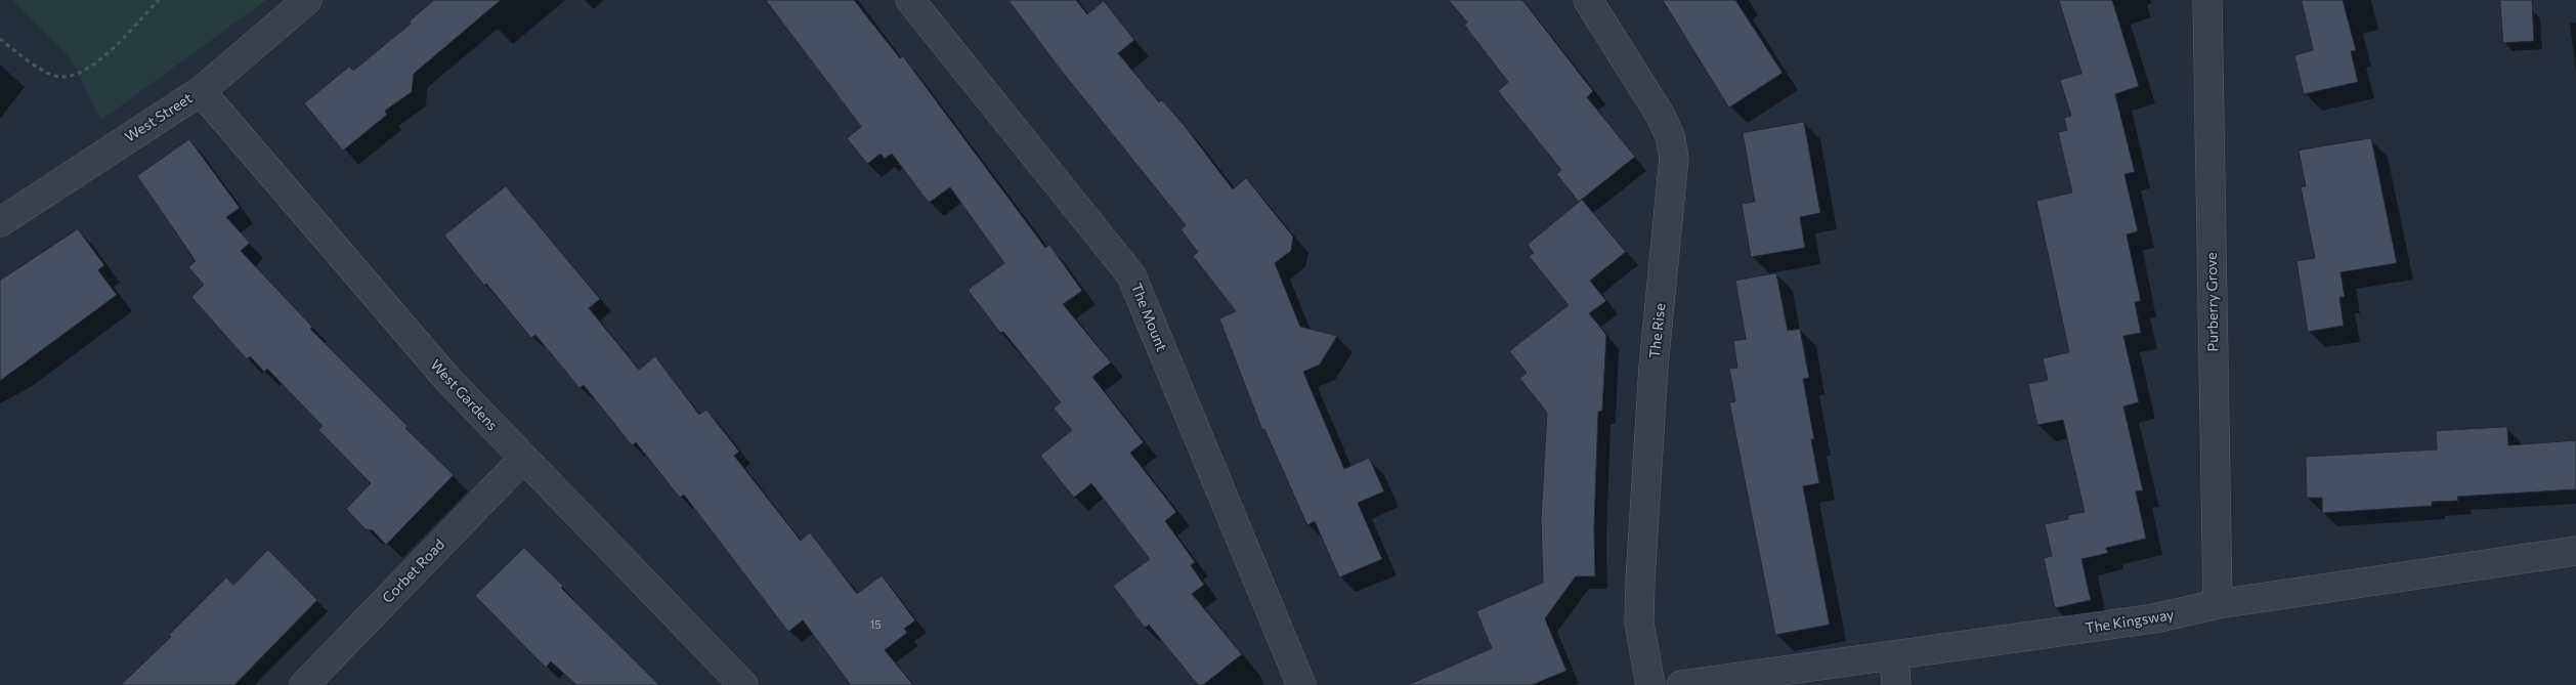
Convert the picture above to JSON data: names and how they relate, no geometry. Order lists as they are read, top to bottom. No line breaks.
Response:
{"streets":{"street":["West Street","Purberry Grove","The Mount","The Rise","West Gardens","Corbet Road","The Kingsway"]},"crossings":[["West Street","West Gardens"],["Purberry Grove","The Kingsway"],["West Gardens","Corbet Road"]],"house_numbers":["15"]}
